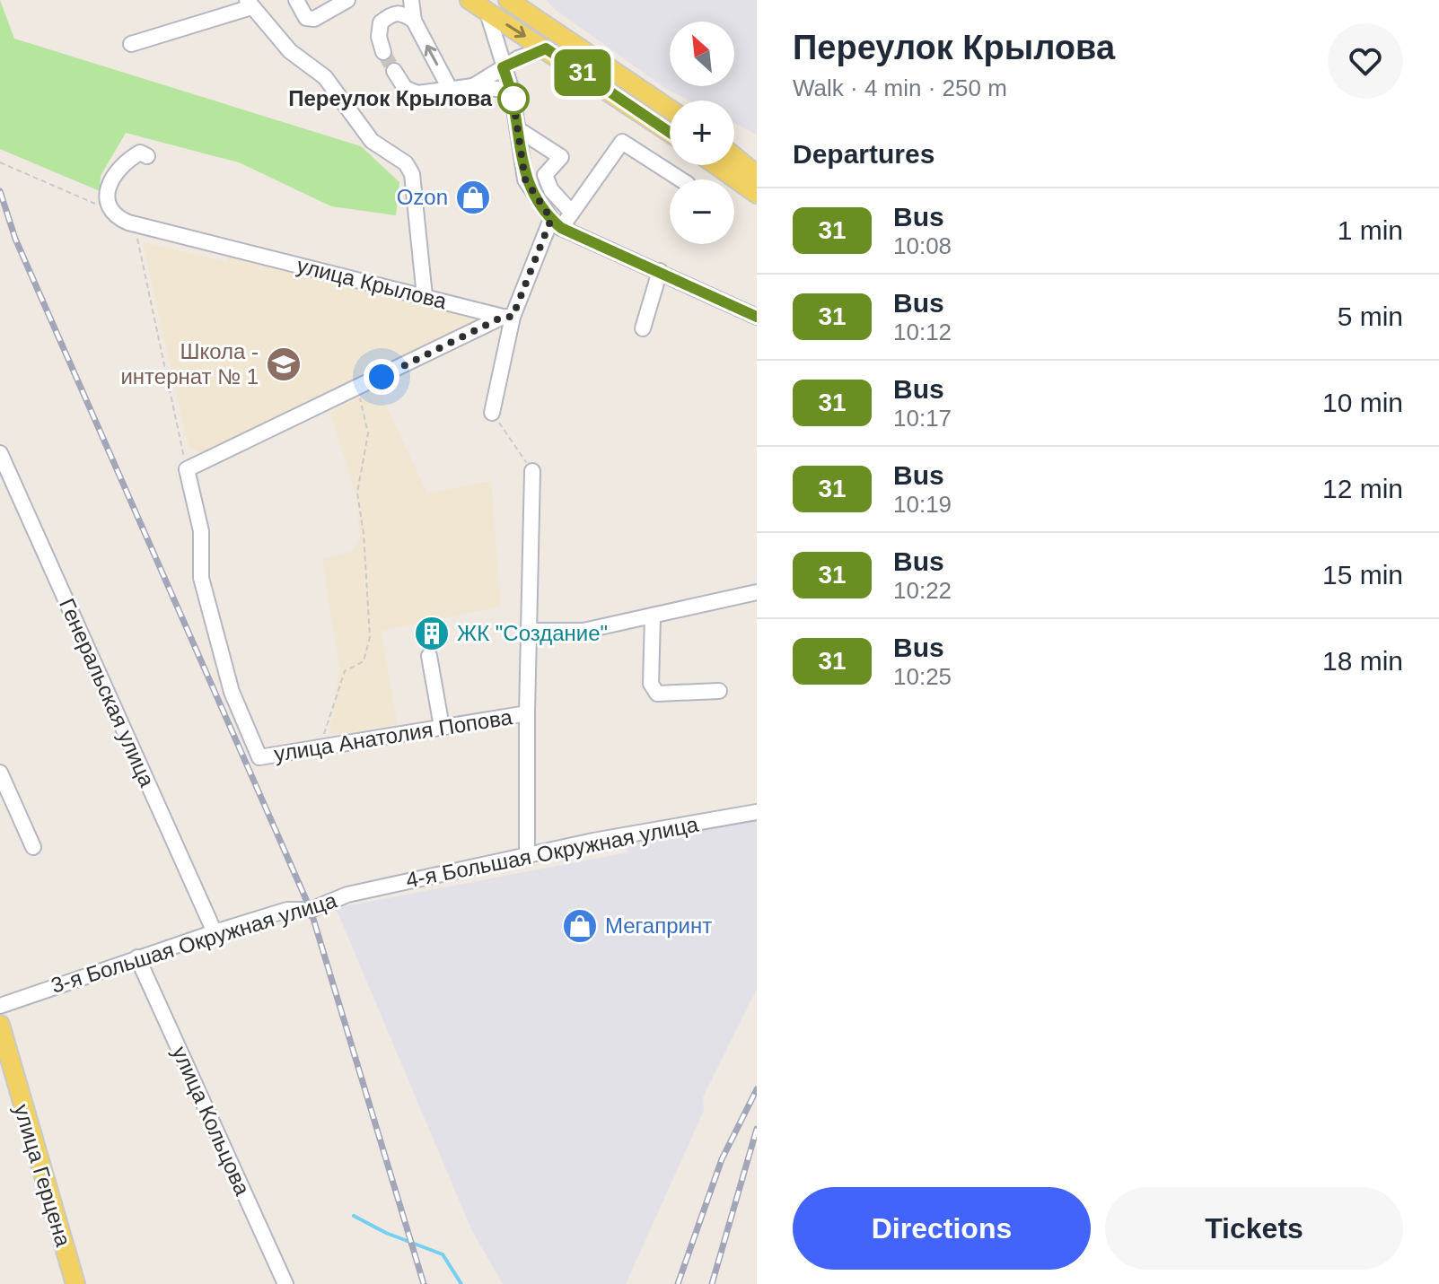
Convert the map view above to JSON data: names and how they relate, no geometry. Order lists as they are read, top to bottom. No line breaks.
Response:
{"streets":{"main road":["улица Герцена"],"street":["улица Крылова","Генеральская улица","улица Анатолия Попова","4-я Большая Окружная улица","3-я Большая Окружная улица","улица Кольцова"]},"crossings":[["Генеральская улица","3-я Большая Окружная улица"],["4-я Большая Окружная улица","3-я Большая Окружная улица"],["3-я Большая Окружная улица","улица Кольцова"]],"places":{"other":["Переулок Крылова"],"shop":["Ozon","Мегапринт"],"school or university":["Школа - интернат № 1"],"building":["ЖК \"Создание\""]},"lines":["bus line 31"],"north":"top left","page":{"on_map":"31","heading":[["Переулок Крылова","Walk · 4 min · 250 m"],"Departures"],"map_buttons":["+","−"],"list":[{"mark":"31","name":"Bus","note":"10:08","value":"1 min"},{"mark":"31","name":"Bus","note":"10:12","value":"5 min"},{"mark":"31","name":"Bus","note":"10:17","value":"10 min"},{"mark":"31","name":"Bus","note":"10:19","value":"12 min"},{"mark":"31","name":"Bus","note":"10:22","value":"15 min"},{"mark":"31","name":"Bus","note":"10:25","value":"18 min"}],"buttons":["Directions","Tickets"]}}
